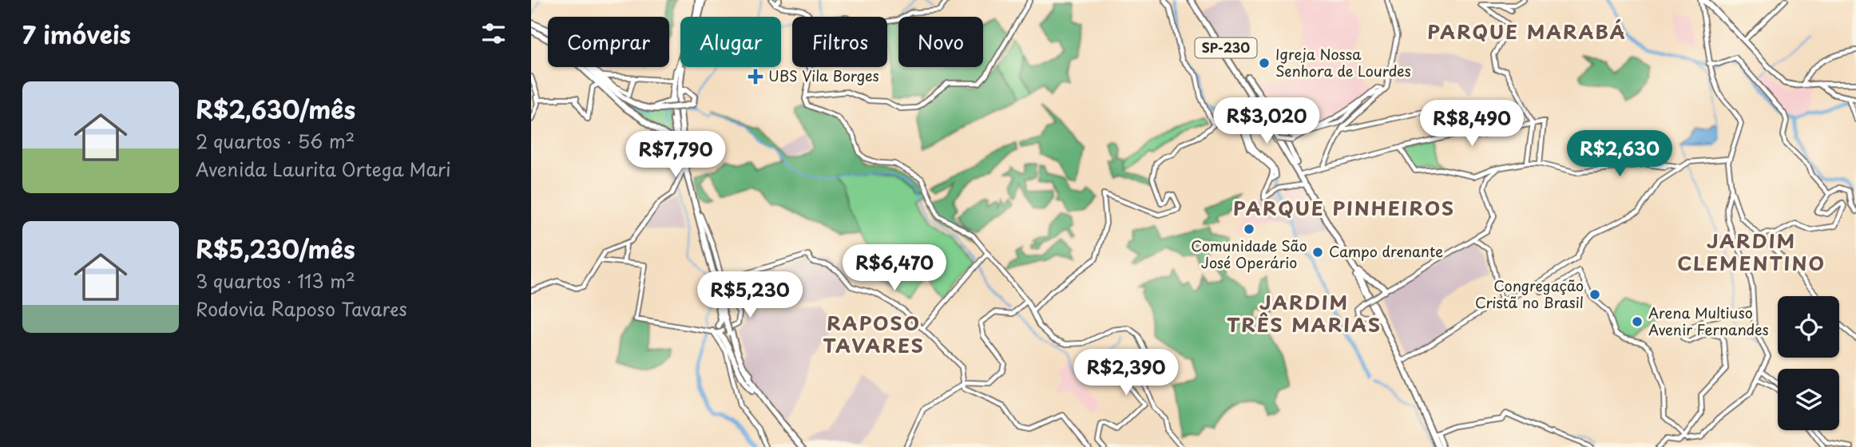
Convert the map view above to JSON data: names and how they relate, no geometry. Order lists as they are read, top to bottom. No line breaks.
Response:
{"streets":{"highway":["SP-230"]},"districts":["PARQUE MARABÁ","PARQUE PINHEIROS","JARDIM CLEMENTINO","JARDIM TRÊS MARIAS","RAPOSO TAVARES"],"places":{"other":["Igreja Nossa Senhora de Lourdes","Comunidade São José Operário","Campo drenante","Congregação Cristã no Brasil","Arena Multiuso Avenir Fernandes"],"health":["UBS Vila Borges"]},"page":{"heading":"7 imóveis","chip":["Comprar","Alugar","Filtros","Novo"],"list":[{"name":"R$2,630/mês","note":"2 quartos · 56 m² · Avenida Laurita Ortega Mari"},{"name":"R$5,230/mês","note":"3 quartos · 113 m² · Rodovia Raposo Tavares"}],"price":["R$3,020","R$8,490","R$2,630","R$7,790","R$6,470","R$5,230","R$2,390"]}}
